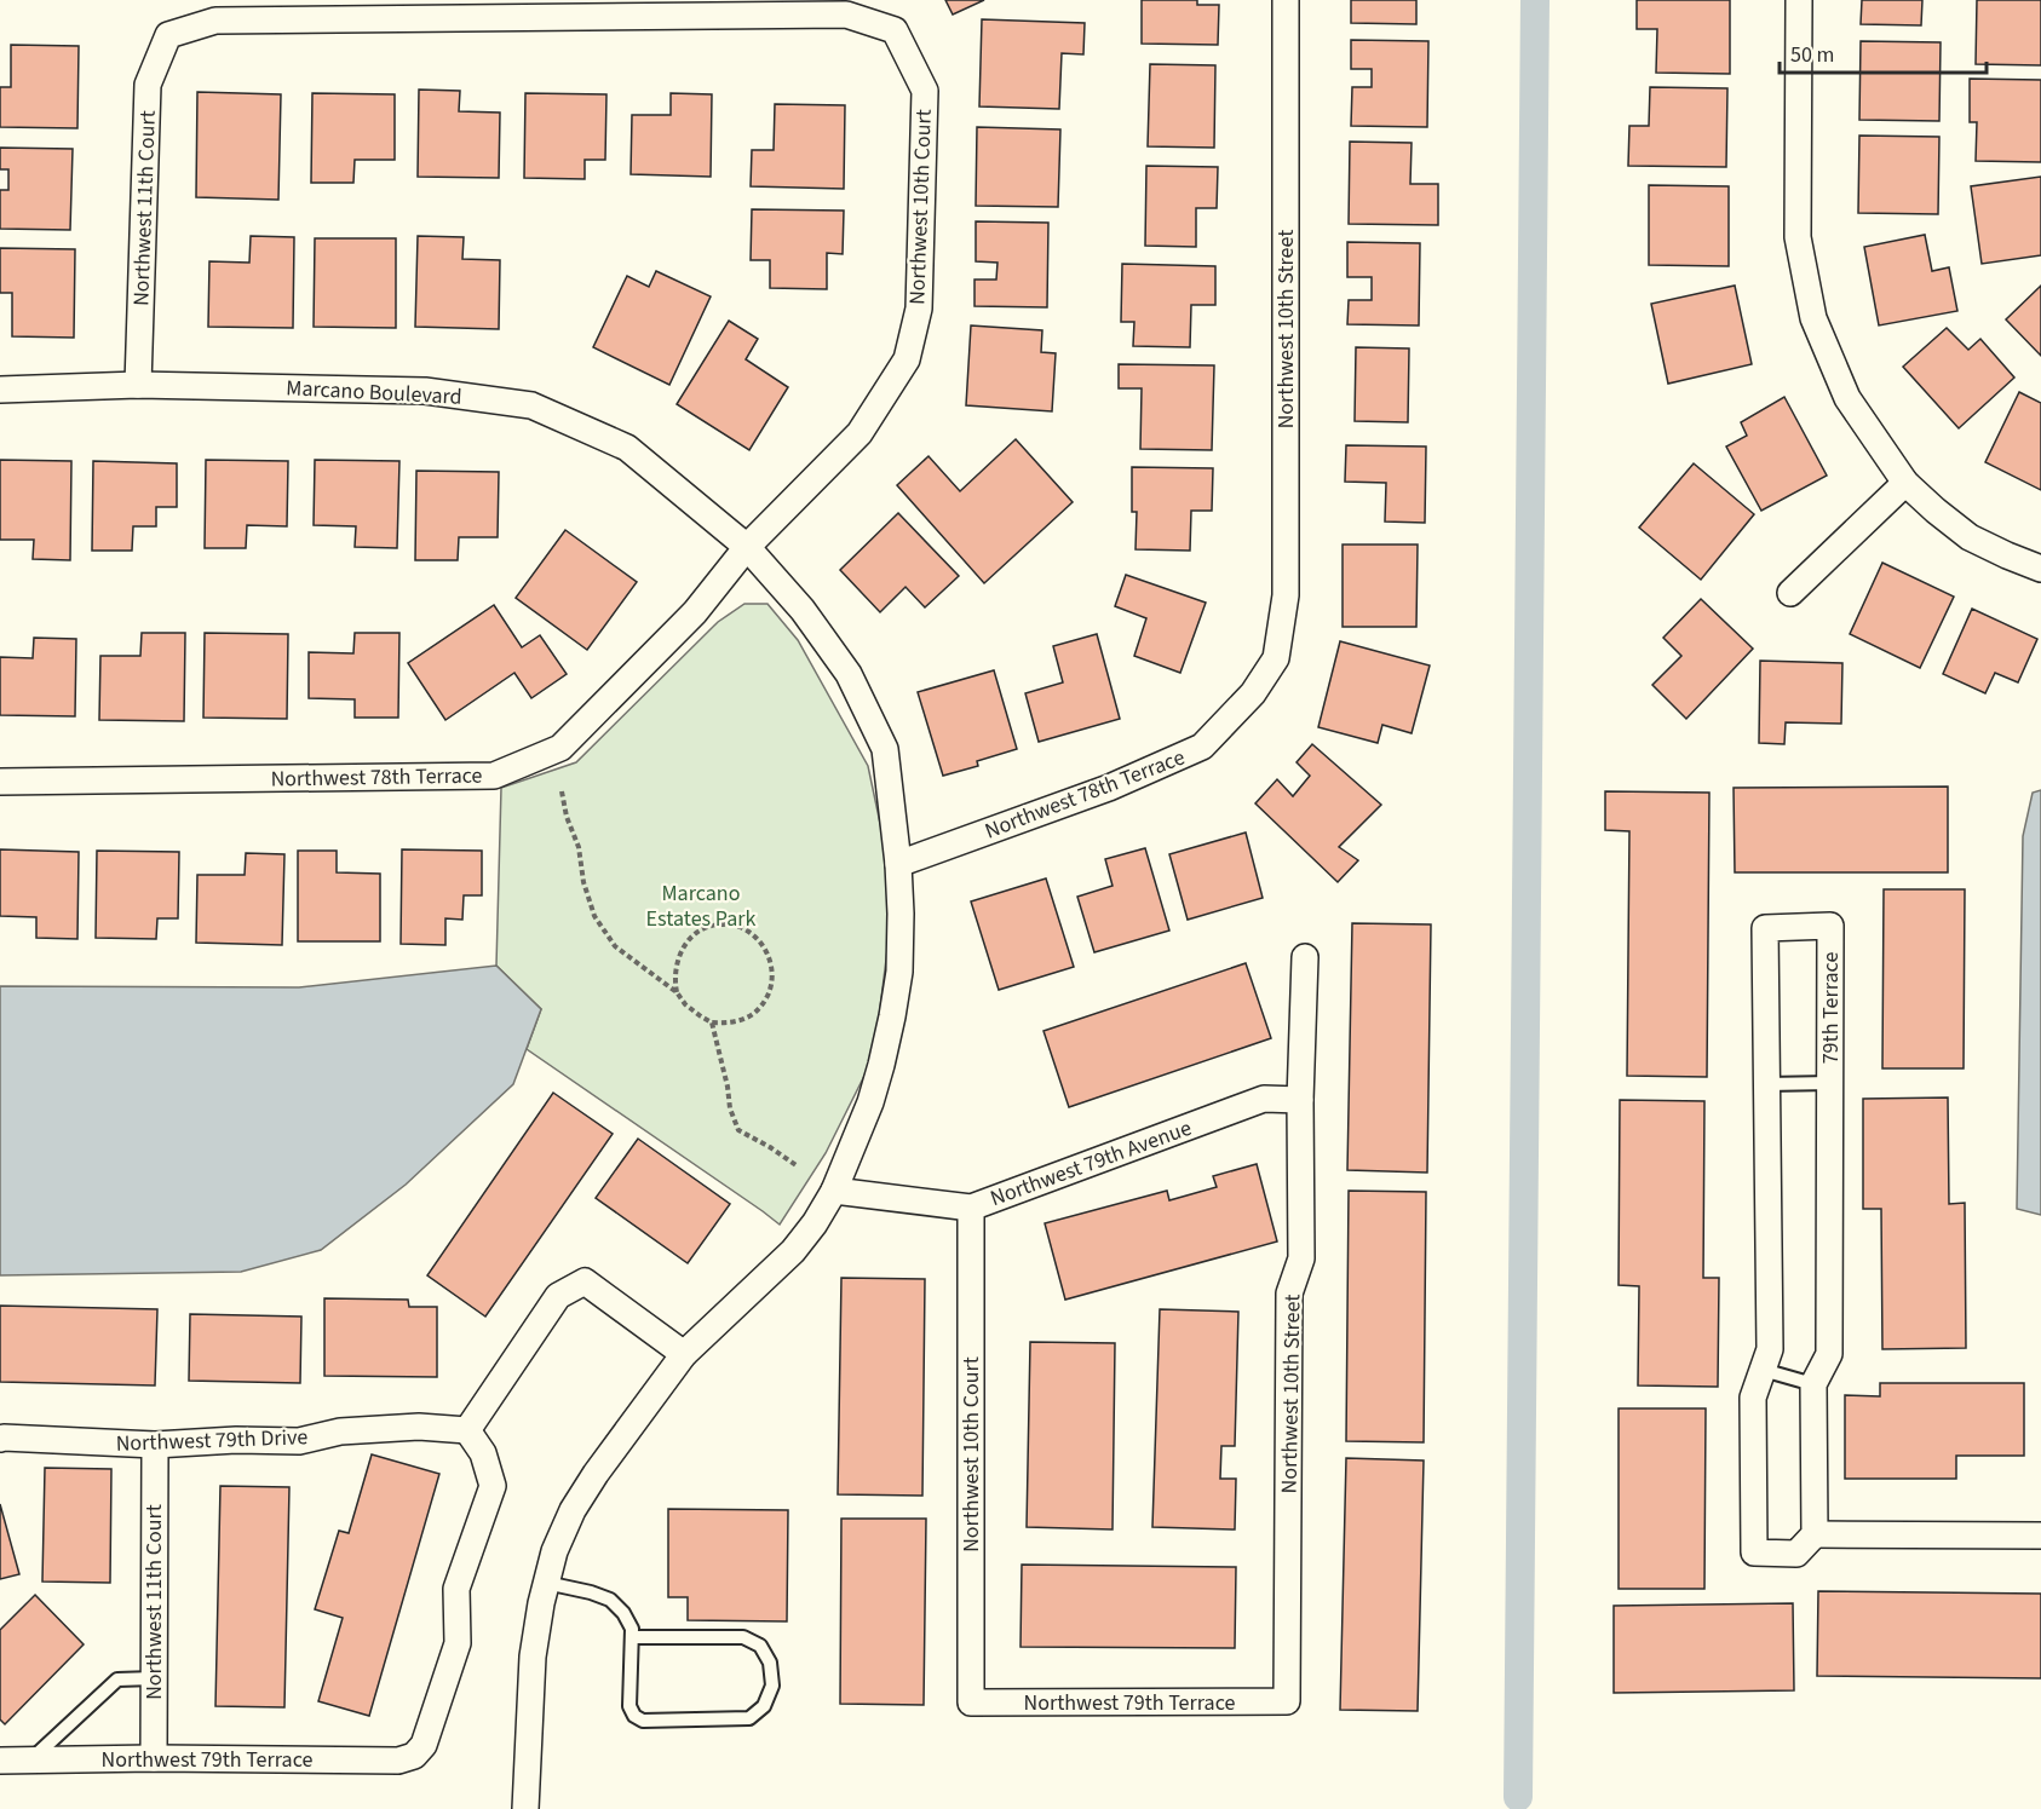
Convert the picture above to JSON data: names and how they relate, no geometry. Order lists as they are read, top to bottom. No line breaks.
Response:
{"streets":{"street":["Northwest 10th Court","Northwest 11th Court","Northwest 10th Street","Marcano Boulevard","Northwest 78th Terrace","79th Terrace","Northwest 79th Avenue","Northwest 79th Drive","Northwest 79th Terrace"]},"crossings":[["Northwest 10th Court","Northwest 11th Court"],["Northwest 10th Court","Marcano Boulevard"],["Northwest 10th Court","Northwest 78th Terrace"],["Northwest 10th Court","Northwest 79th Avenue"],["Northwest 10th Court","Northwest 79th Terrace"],["Northwest 11th Court","Marcano Boulevard"],["Northwest 11th Court","Northwest 79th Drive"],["Northwest 11th Court","Northwest 79th Terrace"],["Northwest 10th Street","Northwest 78th Terrace"],["Northwest 10th Street","Northwest 79th Avenue"],["Northwest 10th Street","Northwest 79th Terrace"],["Marcano Boulevard","Northwest 78th Terrace"],["Marcano Boulevard","Northwest 79th Avenue"],["Northwest 79th Drive","Northwest 79th Terrace"]],"parks":["Marcano Estates Park"],"scale_bar":"50 m"}
